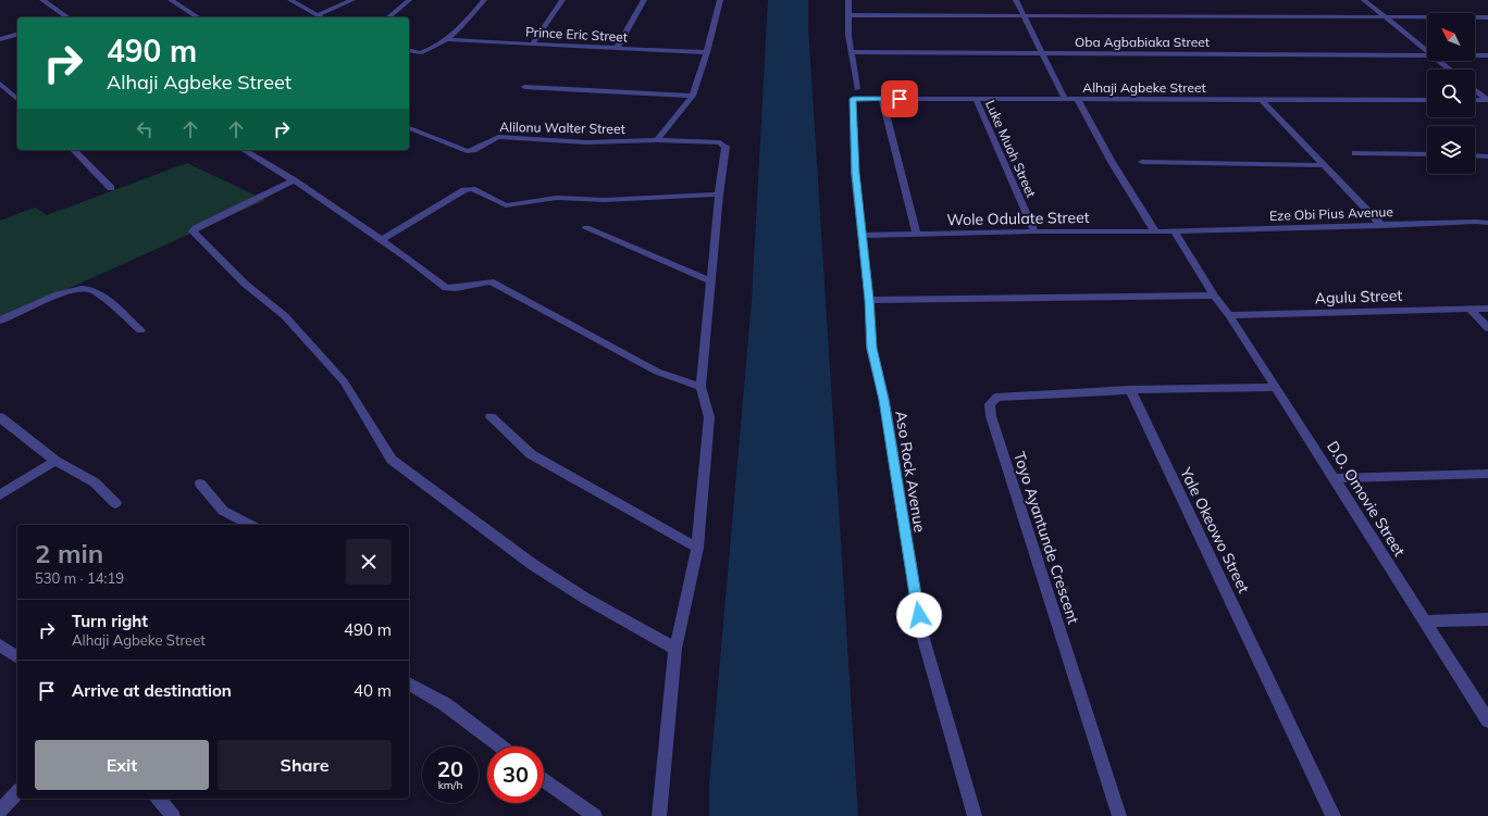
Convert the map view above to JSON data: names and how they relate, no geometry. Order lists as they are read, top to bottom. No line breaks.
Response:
{"streets":{"street":["Prince Eric Street","Oba Agbabiaka Street","Alhaji Agbeke Street","Alilonu Walter Street","Luke Muoh Street","Eze Obi Pius Avenue","Wole Odulate Street","Agulu Street","Aso Rock Avenue","D.O. Omovie Street","Yale Okeowo Street","Toyo Ayantunde Crescent"]},"crossings":[["Oba Agbabiaka Street","Aso Rock Avenue"],["Alhaji Agbeke Street","Luke Muoh Street"],["Alhaji Agbeke Street","Aso Rock Avenue"],["Luke Muoh Street","Wole Odulate Street"],["Eze Obi Pius Avenue","Wole Odulate Street"],["Eze Obi Pius Avenue","D.O. Omovie Street"],["Wole Odulate Street","Aso Rock Avenue"],["Wole Odulate Street","D.O. Omovie Street"],["Agulu Street","D.O. Omovie Street"],["Yale Okeowo Street","Toyo Ayantunde Crescent"]],"north":"top left","page":{"turn":["490 m","Alhaji Agbeke Street"],"heading":["2 min","530 m · 14:19"],"list":[{"name":"Turn right","note":"Alhaji Agbeke Street","value":"490 m"},{"name":"Arrive at destination","value":"40 m"}],"buttons":["Exit","Share"],"speed":"20 km/h","limit":"30"}}
